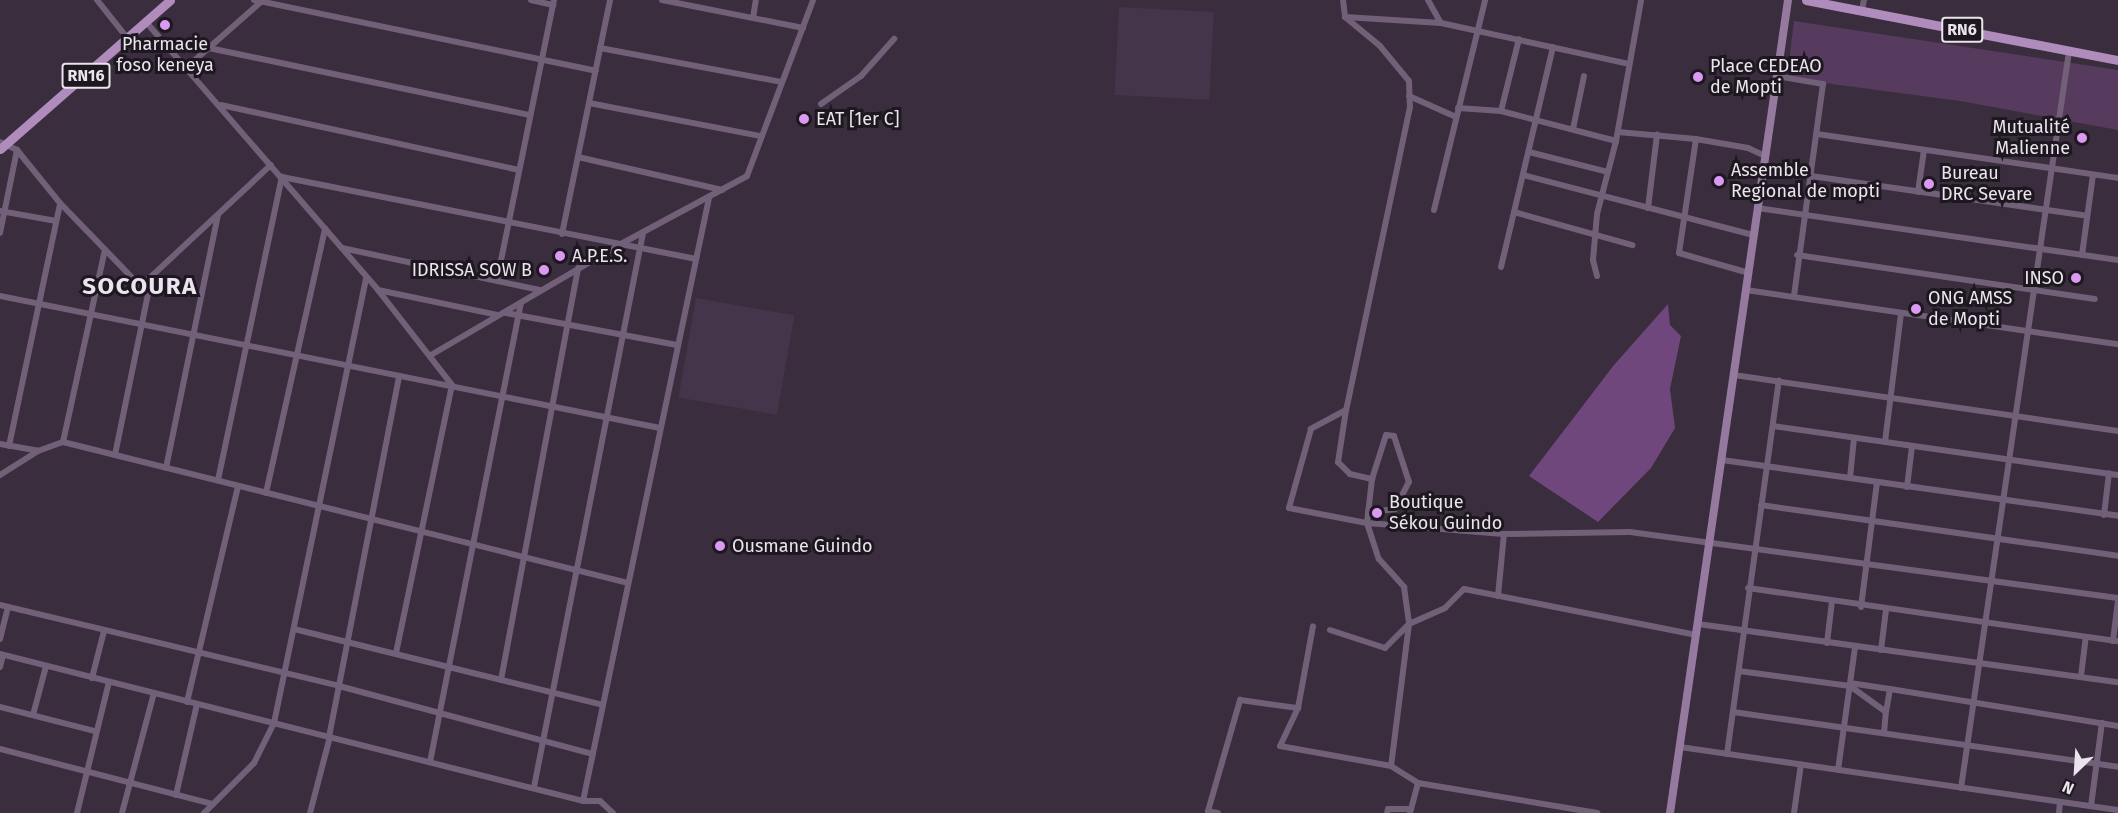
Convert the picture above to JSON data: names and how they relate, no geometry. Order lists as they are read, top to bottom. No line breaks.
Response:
{"streets":{"main road":["RN6","RN16"]},"districts":["SOCOURA"],"places":["Pharmacie foso keneya","Place CEDEAO de Mopti","EAT [1er C]","Mutualité Malienne","Assemble Regional de mopti","Bureau DRC Sevare","A.P.E.S.","IDRISSA SOW B","INSO","ONG AMSS de Mopti","Boutique Sékou Guindo","Ousmane Guindo"],"north":"bottom left"}
